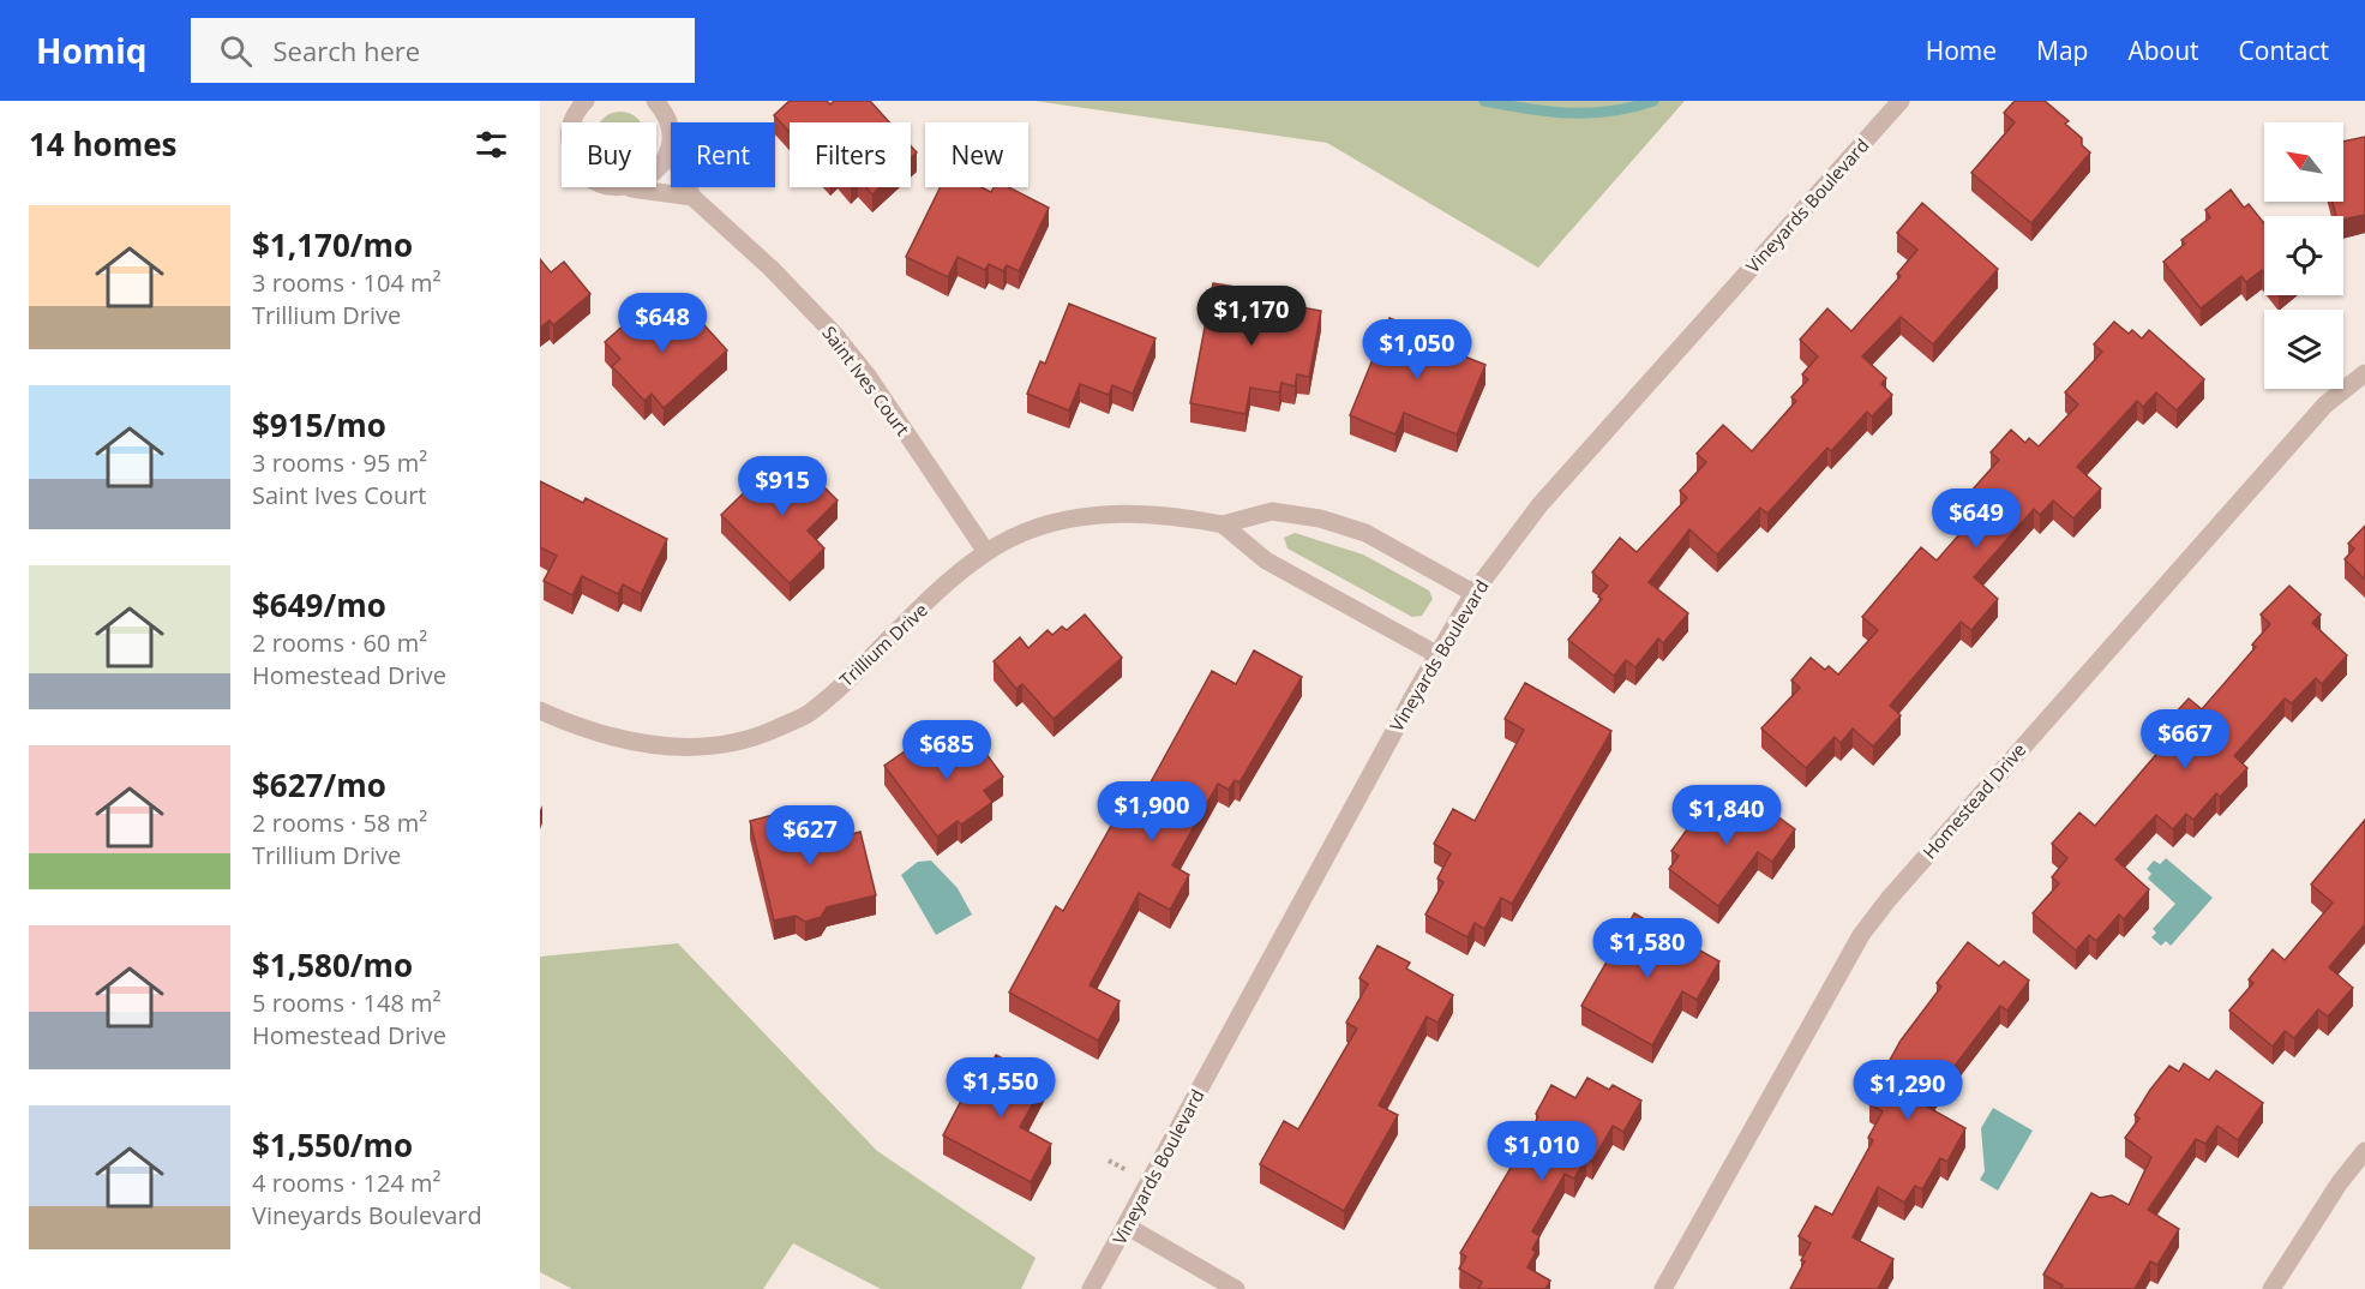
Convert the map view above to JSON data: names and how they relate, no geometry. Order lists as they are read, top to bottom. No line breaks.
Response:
{"streets":{"street":["Vineyards Boulevard","Saint Ives Court","Trillium Drive","Homestead Drive"]},"crossings":[["Vineyards Boulevard","Trillium Drive"],["Saint Ives Court","Trillium Drive"]],"north":"top left","page":{"header":"Homiq","search":"Search here","nav":["Home","Map","About","Contact"],"heading":"14 homes","chip":["Buy","Rent","Filters","New"],"list":[{"name":"$1,170/mo","note":"3 rooms · 104 m² · Trillium Drive"},{"name":"$915/mo","note":"3 rooms · 95 m² · Saint Ives Court"},{"name":"$649/mo","note":"2 rooms · 60 m² · Homestead Drive"},{"name":"$627/mo","note":"2 rooms · 58 m² · Trillium Drive"},{"name":"$1,580/mo","note":"5 rooms · 148 m² · Homestead Drive"},{"name":"$1,550/mo","note":"4 rooms · 124 m² · Vineyards Boulevard"}],"price":["$1,170","$648","$1,050","$915","$649","$667","$685","$1,900","$1,840","$627","$1,580","$1,550","$1,290","$1,010"]}}
